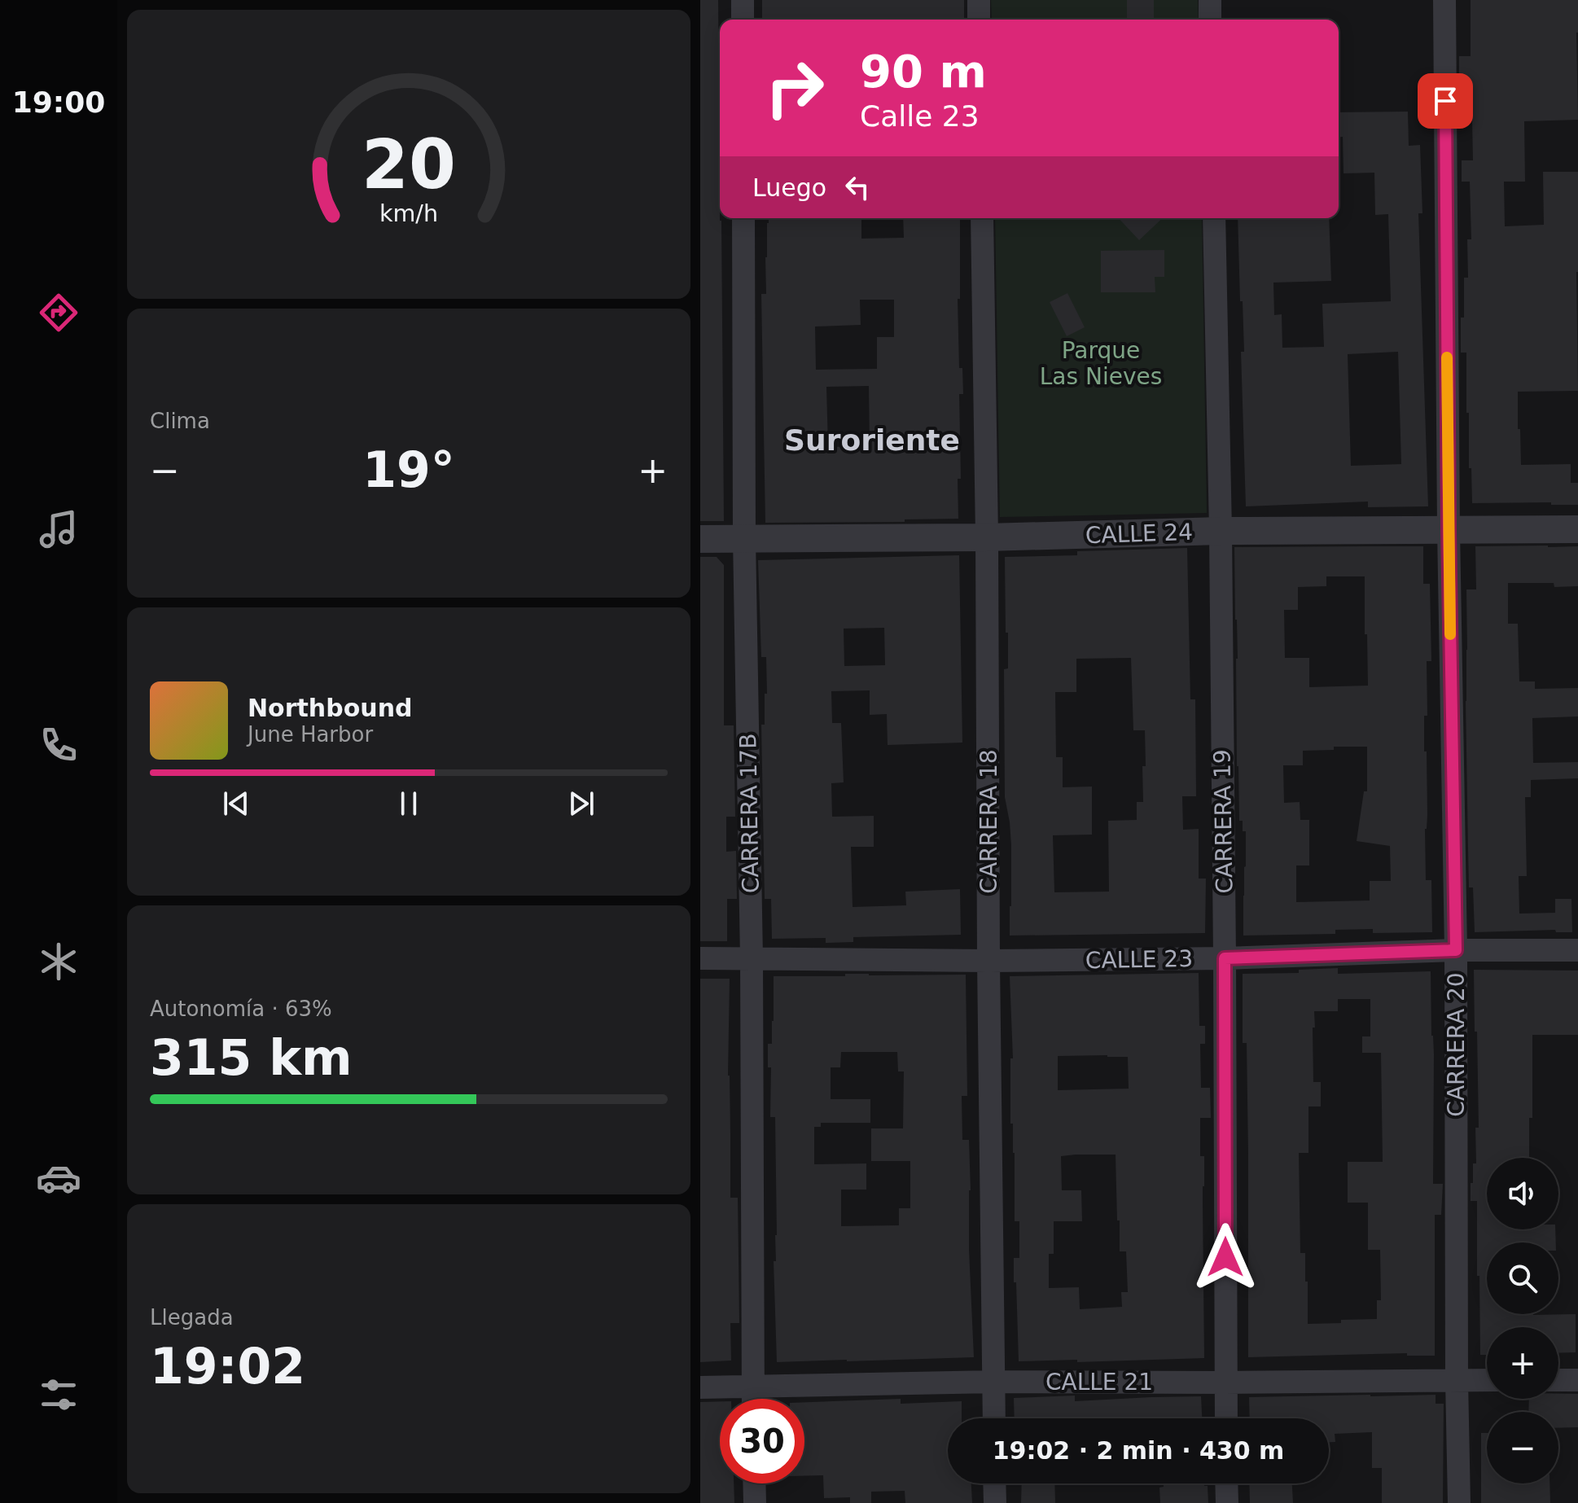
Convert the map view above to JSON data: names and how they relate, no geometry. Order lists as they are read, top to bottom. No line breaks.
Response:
{"streets":{"street":["CALLE 24","CARRERA 17B","CARRERA 18","CARRERA 19","CALLE 23","CARRERA 20","CALLE 21"]},"crossings":[["CALLE 24","CARRERA 17B"],["CALLE 24","CARRERA 18"],["CALLE 24","CARRERA 19"],["CALLE 24","CARRERA 20"],["CARRERA 17B","CALLE 23"],["CARRERA 17B","CALLE 21"],["CARRERA 18","CALLE 23"],["CARRERA 18","CALLE 21"],["CARRERA 19","CALLE 23"],["CARRERA 19","CALLE 21"],["CALLE 23","CARRERA 20"],["CARRERA 20","CALLE 21"]],"districts":["Suroriente"],"parks":["Parque Las Nieves"],"page":{"tabs":"19:00","turn":["90 m","Calle 23"],"then":"Luego","tile":["Clima",["Autonomía · 63%","315 km"],["Llegada","19:02"]],"heat":["−","19°","+"],"song":["Northbound","June Harbor"],"map_buttons":["+","−"],"limit":"30","trip":"19:02 · 2 min · 430 m","gauge":["20","km/h"]}}
